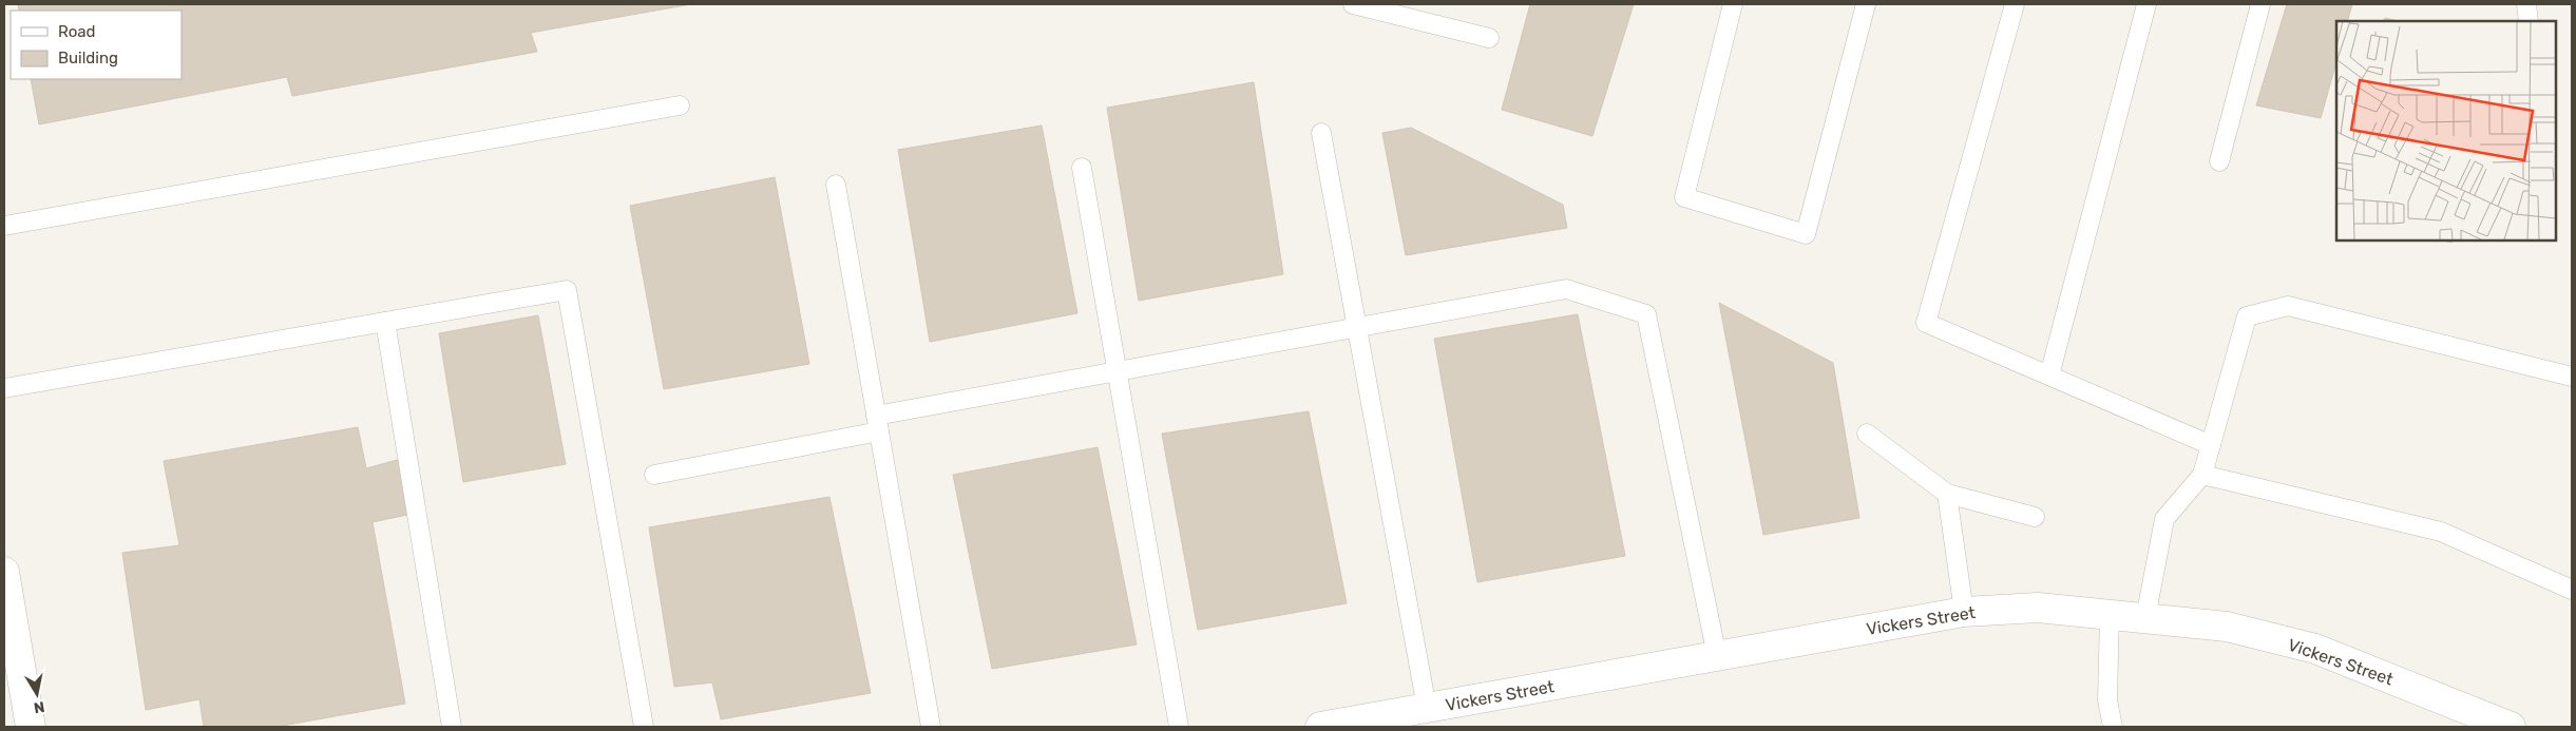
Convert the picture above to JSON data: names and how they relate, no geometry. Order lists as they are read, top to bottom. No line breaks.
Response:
{"streets":{"street":["Vickers Street"]},"legend":["Road","Building"],"north":"bottom"}
